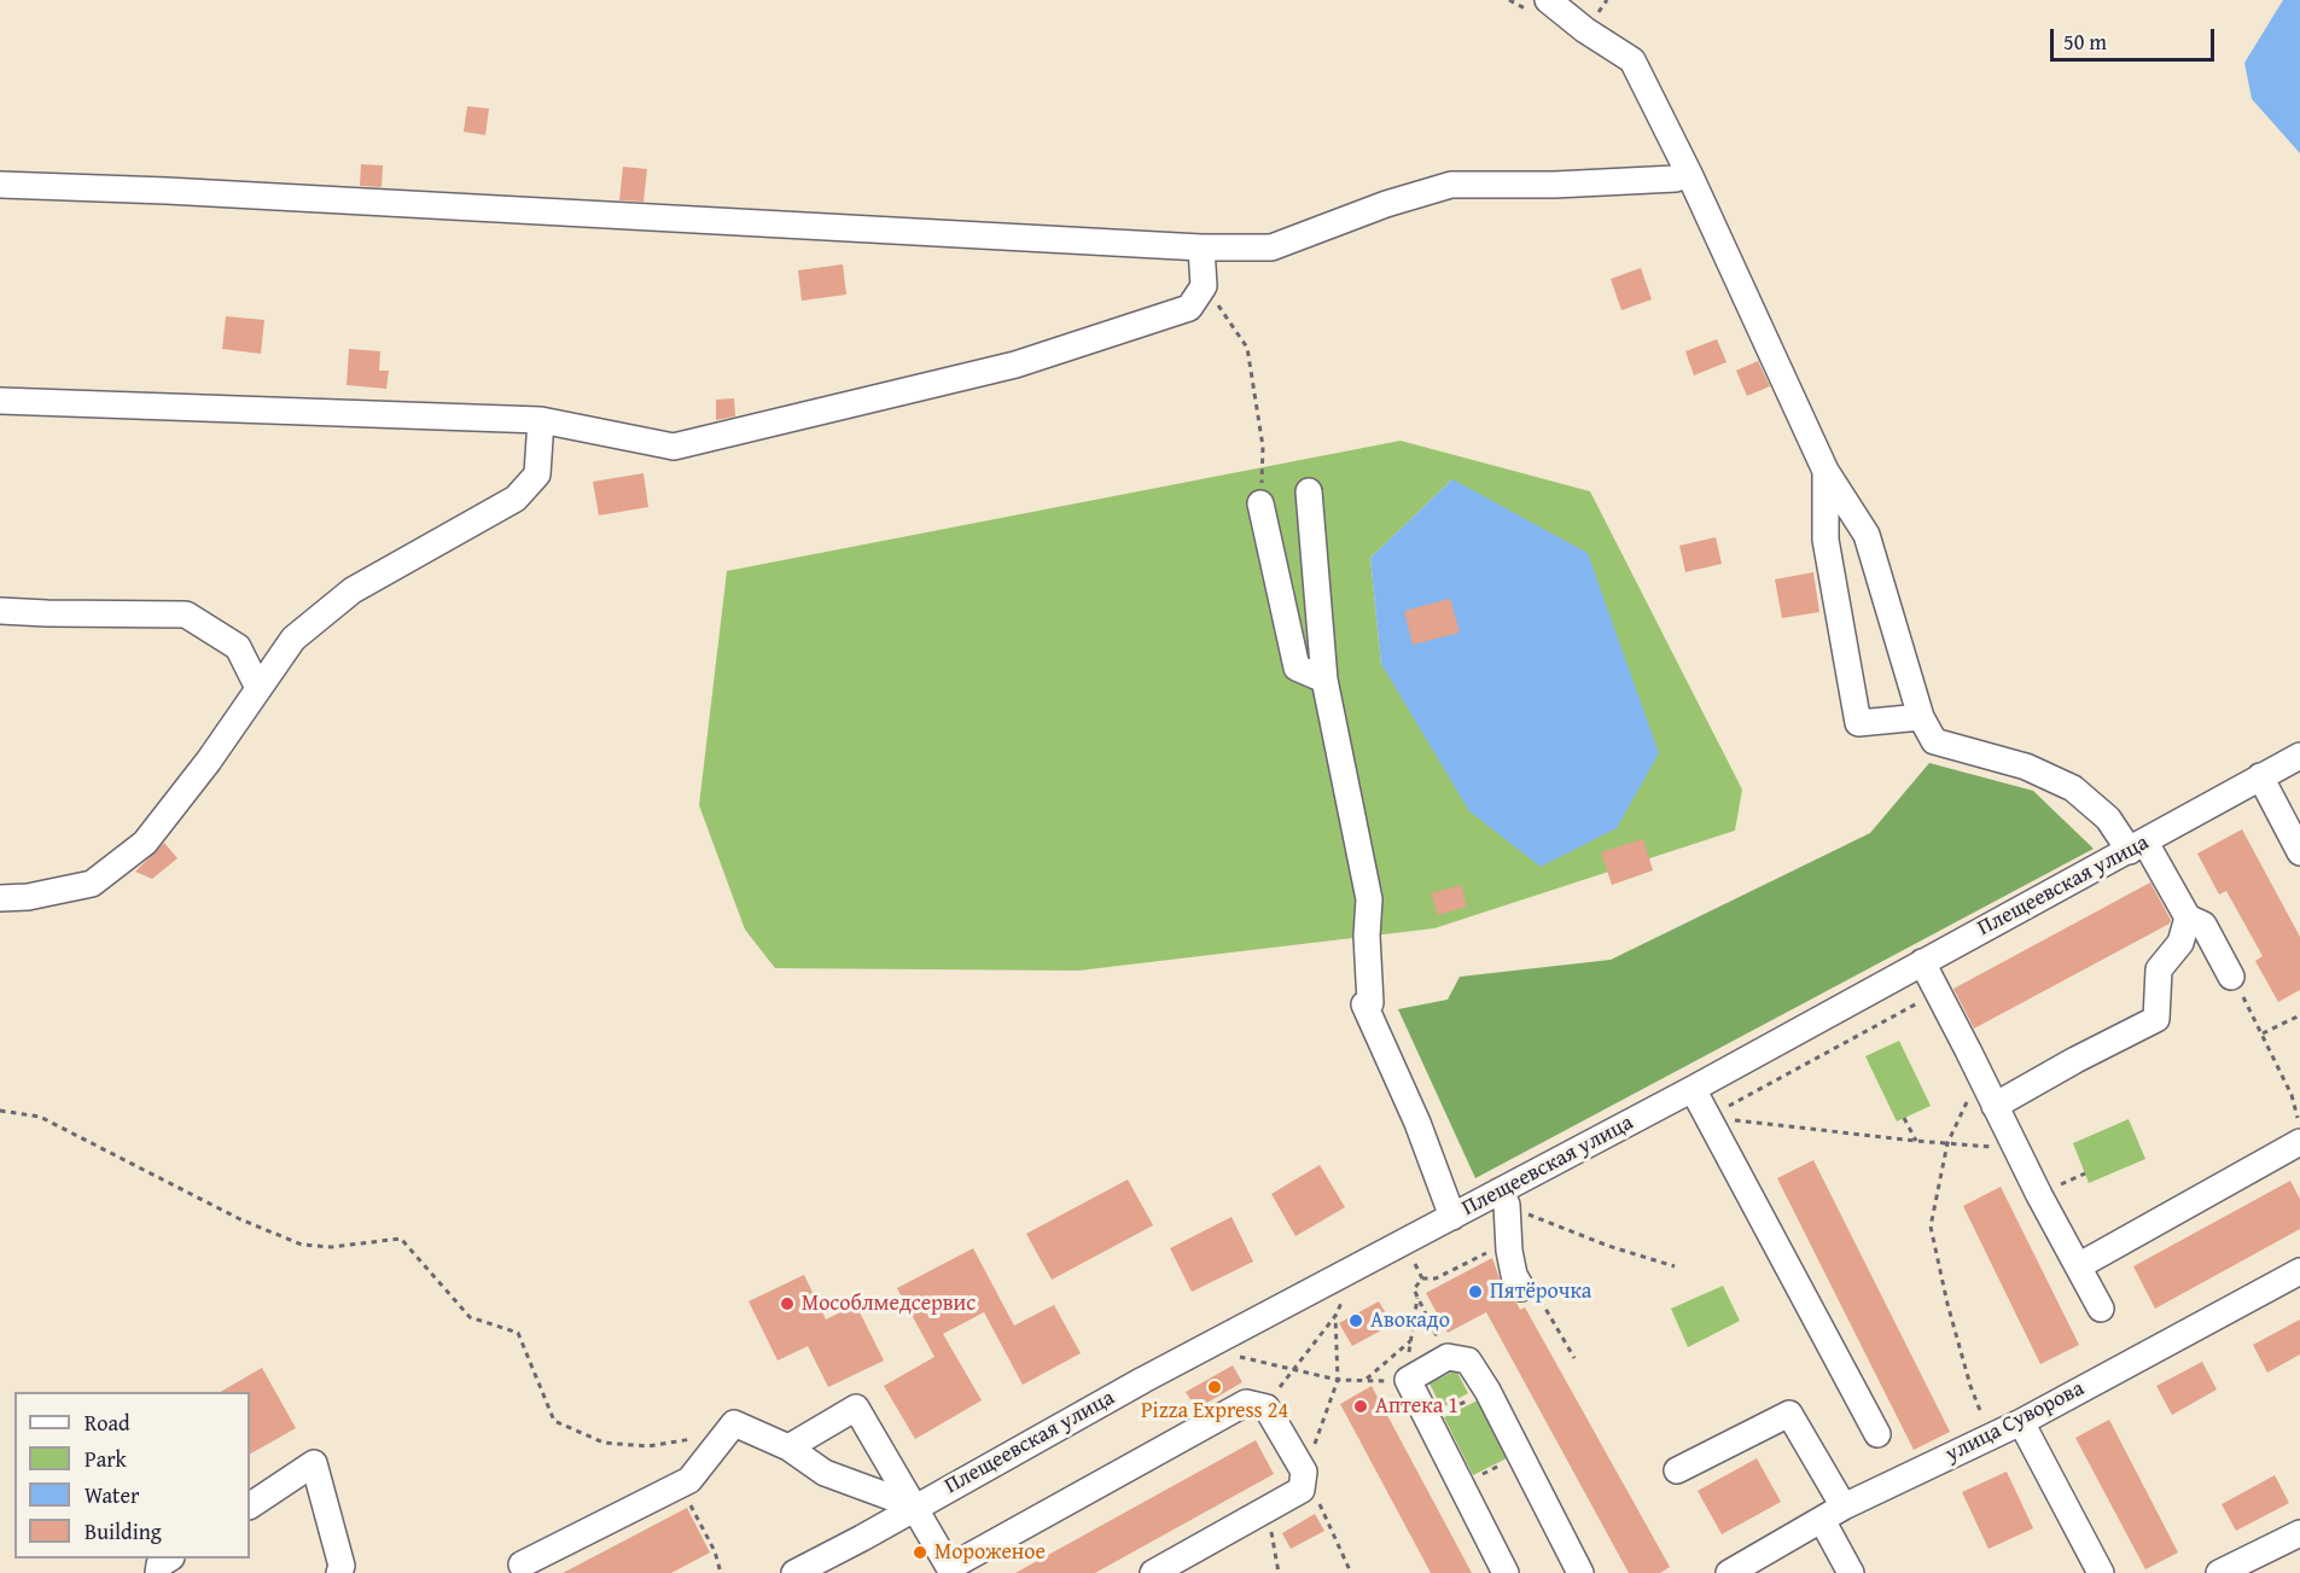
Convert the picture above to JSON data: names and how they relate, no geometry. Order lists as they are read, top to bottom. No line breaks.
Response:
{"streets":{"street":["Плещеевская улица","улица Суворова"]},"places":["Пятёрочка","Мособлмедсервис","Авокадо","Pizza Express 24","Аптека 1","Мороженое"],"legend":["Road","Park","Water","Building"],"scale_bar":"50 m"}
